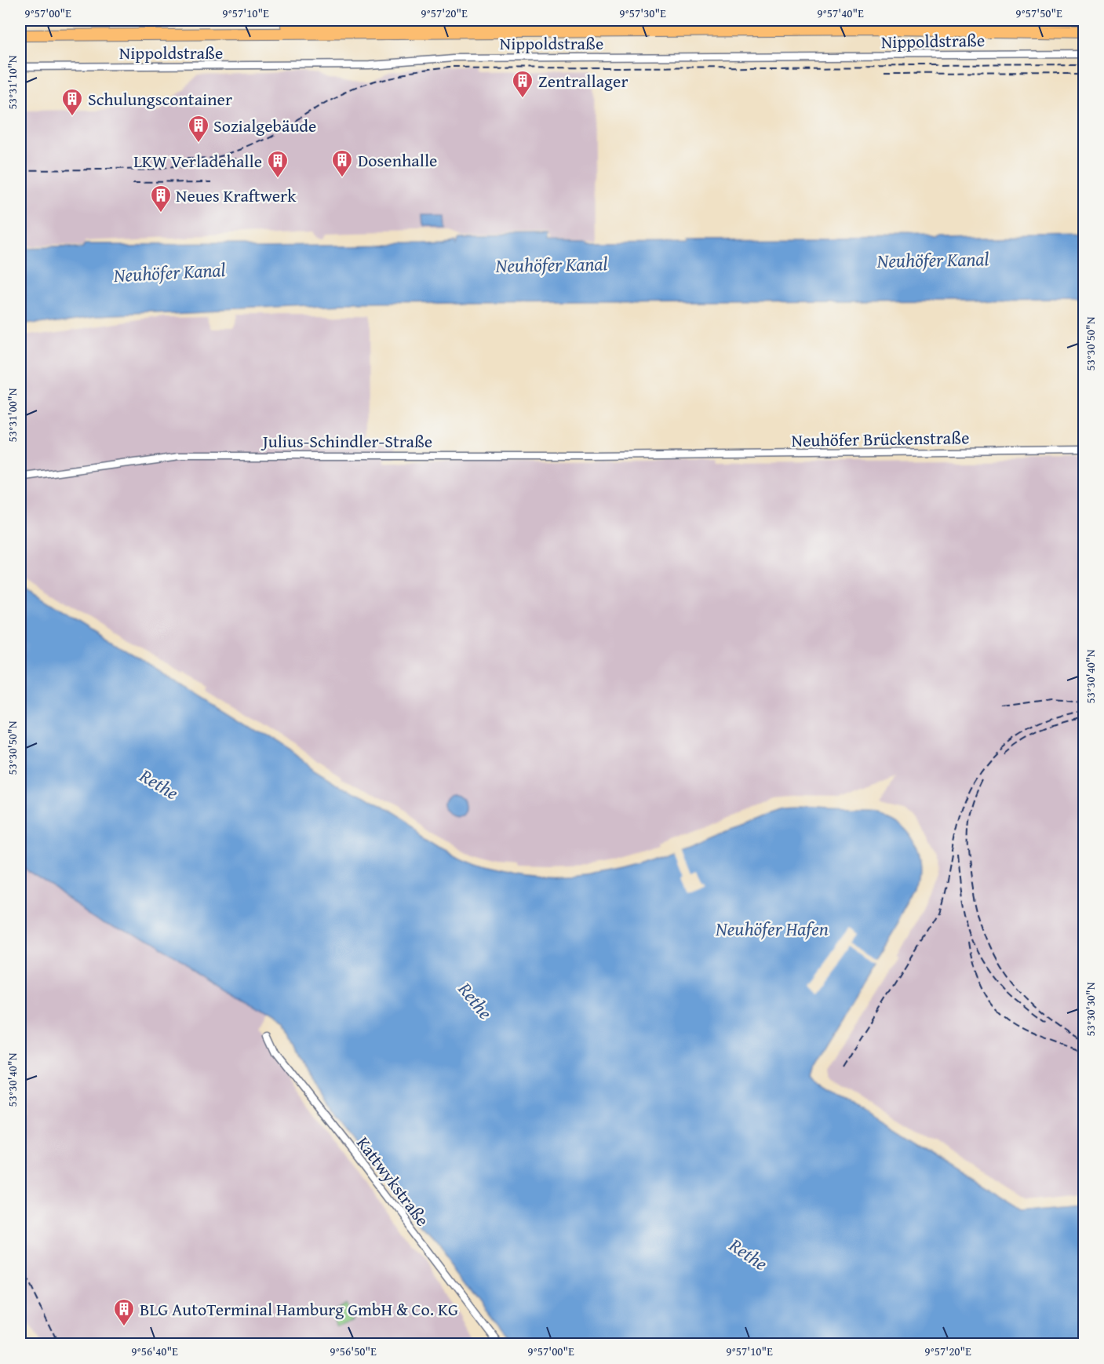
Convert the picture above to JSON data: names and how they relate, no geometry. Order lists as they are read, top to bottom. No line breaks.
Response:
{"streets":{"street":["Nippoldstraße","Neuhöfer Brückenstraße","Julius-Schindler-Straße","Kattwykstraße"]},"crossings":[["Neuhöfer Brückenstraße","Julius-Schindler-Straße"]],"water":["Neuhöfer Kanal","Rethe","Neuhöfer Hafen"],"places":{"building":["Zentrallager","Schulungscontainer","Sozialgebäude","Dosenhalle","LKW Verladehalle","Neues Kraftwerk","BLG AutoTerminal Hamburg GmbH & Co. KG"]},"coordinates":["9°57'00\"E","9°57'10\"E","9°57'20\"E","9°57'30\"E","9°57'40\"E","9°57'50\"E","53°31'10\"N","53°30'50\"N","53°31'00\"N","53°30'40\"N","53°30'30\"N","9°56'40\"E","9°56'50\"E"]}
